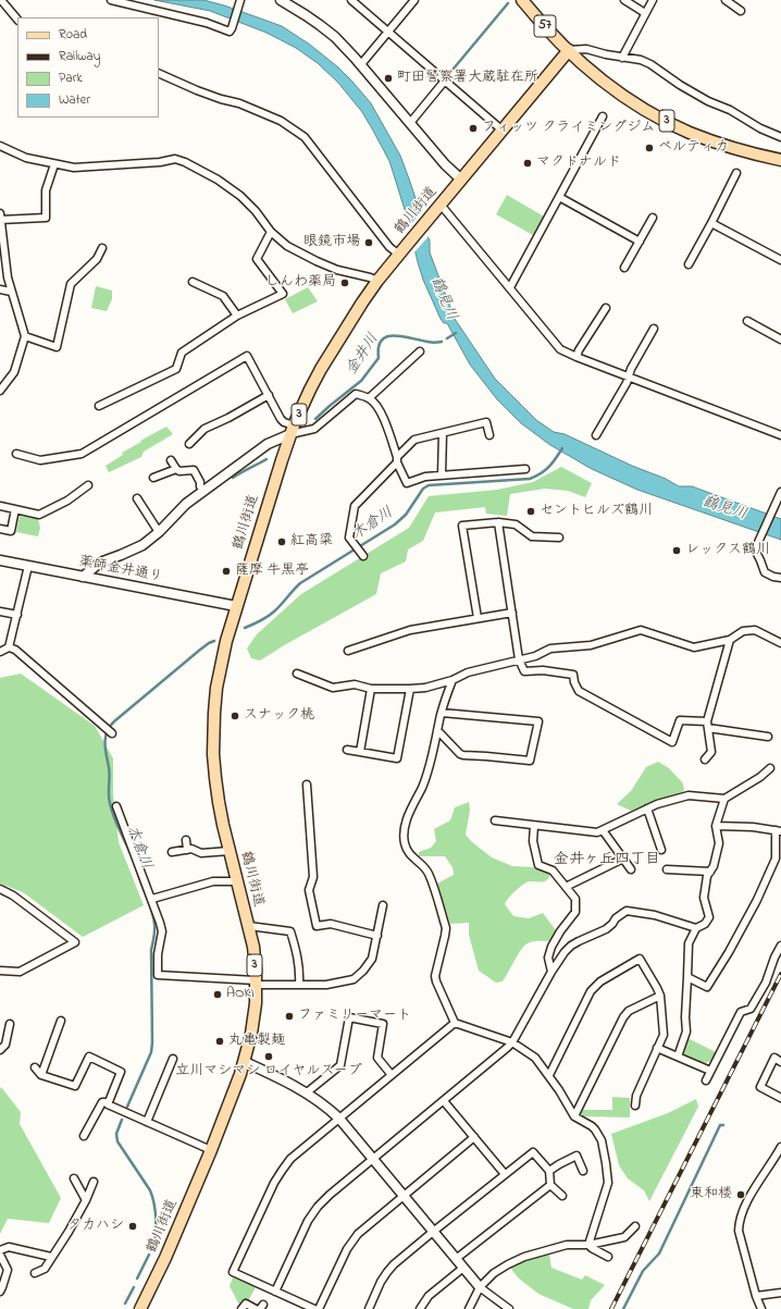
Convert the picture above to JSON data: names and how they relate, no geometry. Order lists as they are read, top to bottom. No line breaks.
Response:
{"streets":{"main road":["57","3","鶴川街道"],"street":["薬師金井通り"]},"crossings":[["57","3"],["57","鶴川街道"],["3","鶴川街道"],["鶴川街道","薬師金井通り"]],"districts":["金井ヶ丘四丁目"],"water":["鶴見川","金井川","木倉川"],"places":["町田警察署大蔵駐在所","フィッツ クライミングジム","ペルティカ","マクドナルド","眼鏡市場","しんわ薬局","セントヒルズ鶴川","紅高粱","レックス鶴川","薩摩 牛黒亭","スナック桃","AOKI","ファミリーマート","丸亀製麺","立川マシマシ ロイヤルスープ","東和楼","タカハシ"],"legend":["Road","Railway","Park","Water"]}
